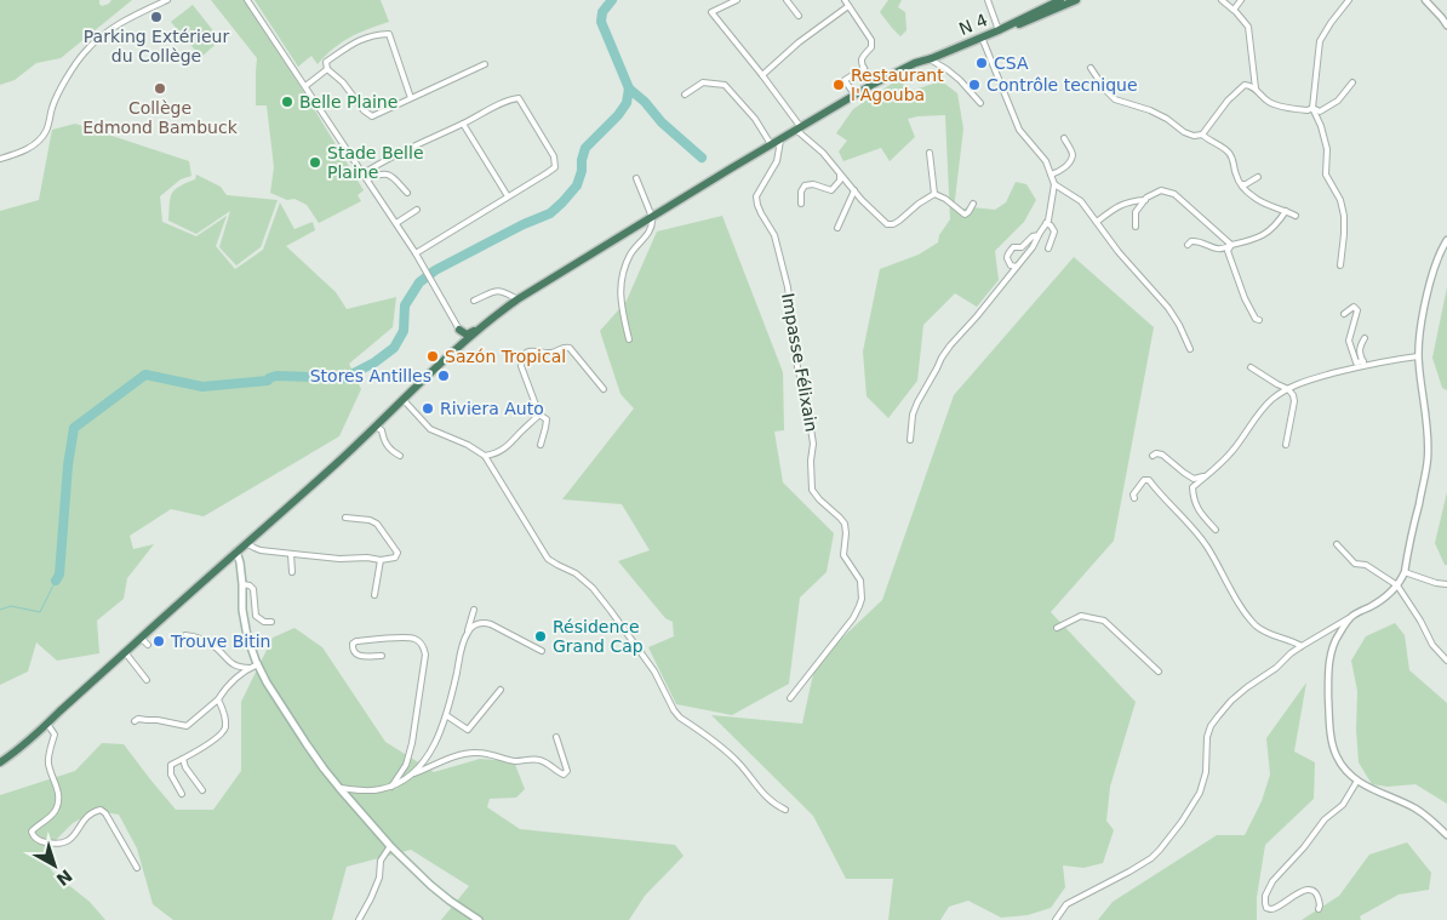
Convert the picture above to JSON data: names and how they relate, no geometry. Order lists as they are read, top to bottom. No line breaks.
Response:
{"streets":{"highway":["N 4"],"street":["Impasse Félixain"]},"crossings":[["N 4","Impasse Félixain"]],"places":["Parking Extérieur du Collège","CSA","Restaurant l'Agouba","Contrôle tecnique","Collège Edmond Bambuck","Belle Plaine","Stade Belle Plaine","Sazón Tropical","Stores Antilles","Riviera Auto","Résidence Grand Cap","Trouve Bitin"],"north":"bottom right"}
